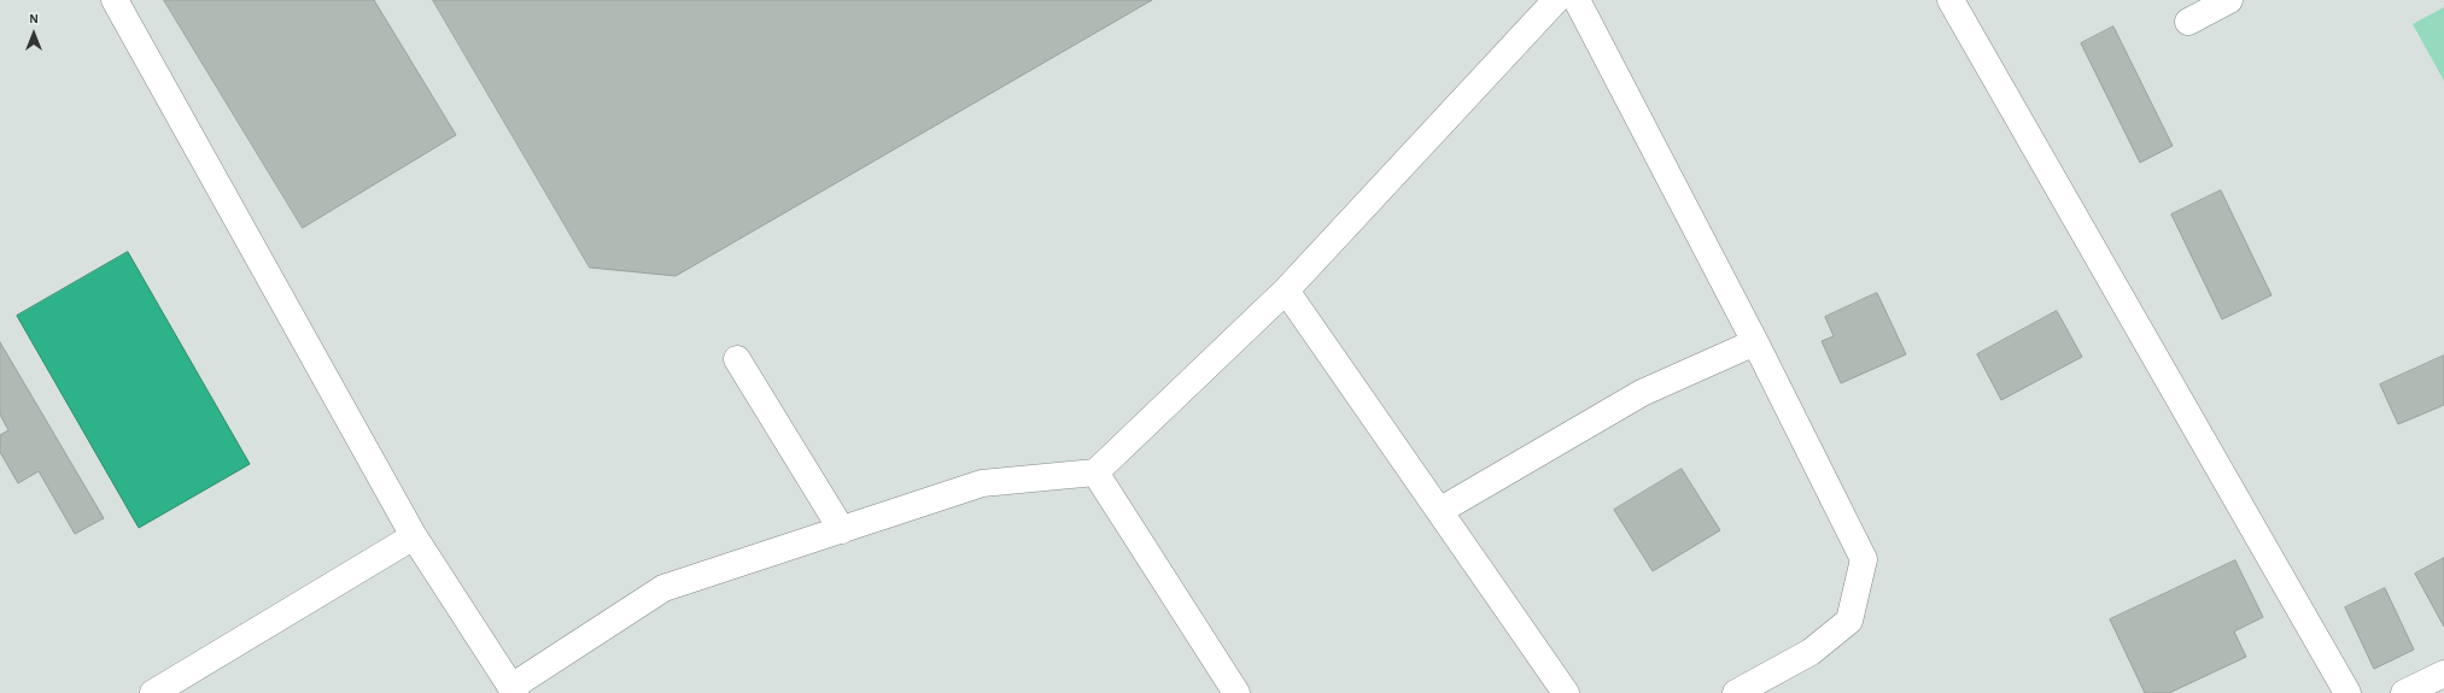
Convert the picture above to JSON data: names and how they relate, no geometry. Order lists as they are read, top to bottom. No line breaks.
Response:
{"north":"top"}
